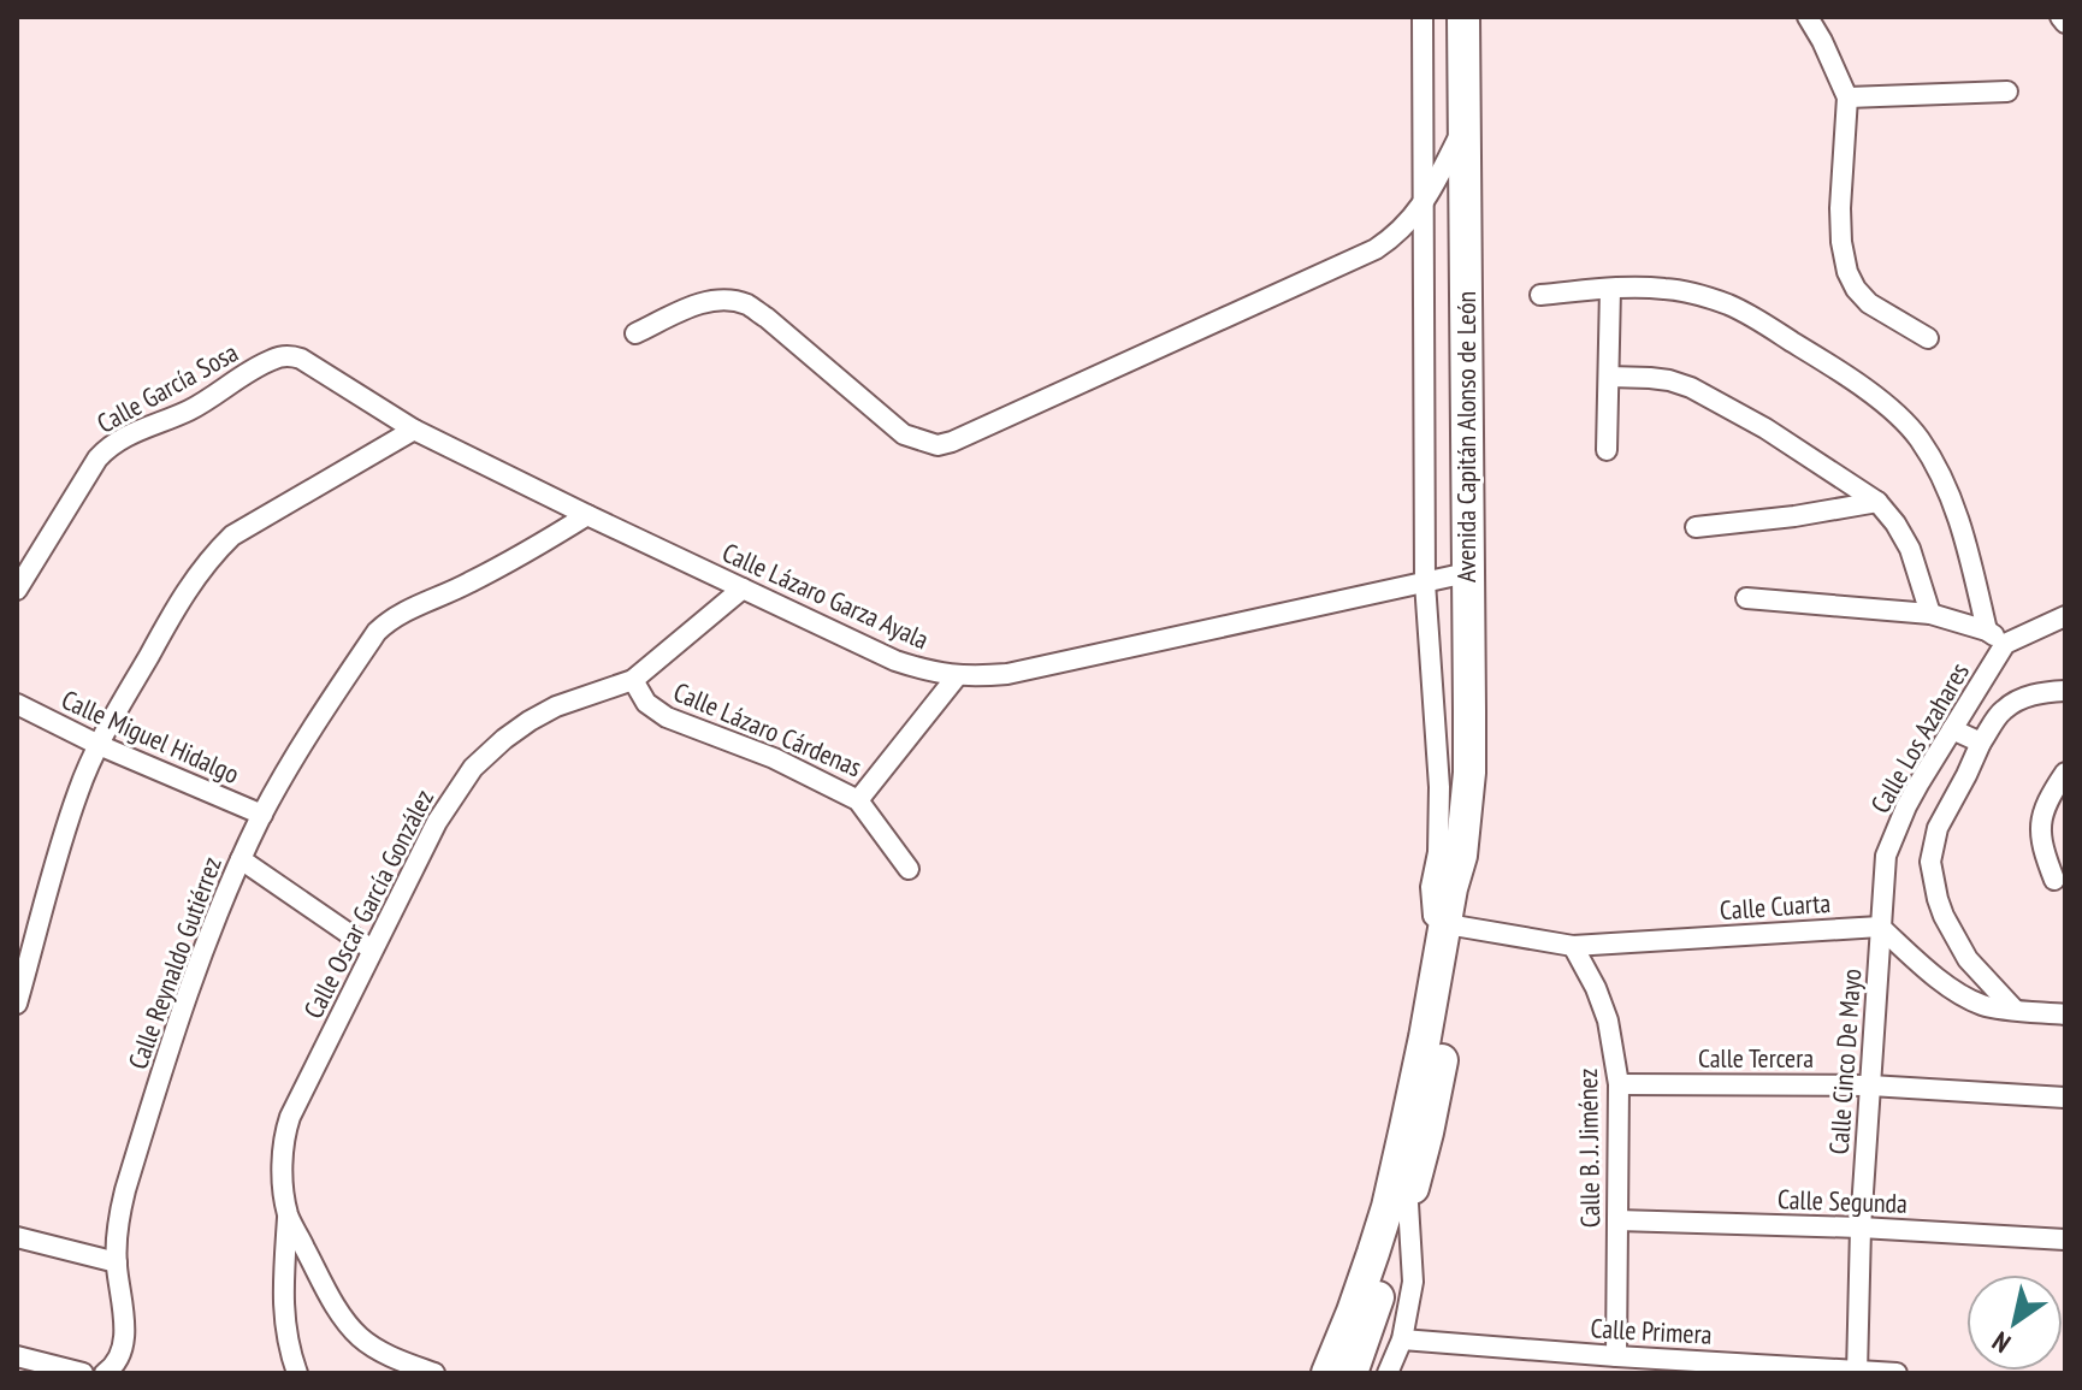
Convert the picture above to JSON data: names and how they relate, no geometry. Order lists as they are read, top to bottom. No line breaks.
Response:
{"streets":{"main road":["Avenida Capitán Alonso de León"],"street":["Calle García Sosa","Calle Lázaro Garza Ayala","Calle Lázaro Cárdenas","Calle Miguel Hidalgo","Calle Los Azahares","Calle Oscar García González","Calle Cuarta","Calle Reynaldo Gutiérrez","Calle Tercera","Calle Cinco De Mayo","Calle B. J. Jiménez","Calle Segunda","Calle Primera"]},"crossings":[["Calle García Sosa","Calle Lázaro Garza Ayala"],["Avenida Capitán Alonso de León","Calle Lázaro Garza Ayala"],["Avenida Capitán Alonso de León","Calle Cuarta"],["Calle Lázaro Garza Ayala","Calle Lázaro Cárdenas"],["Calle Lázaro Garza Ayala","Calle Oscar García González"],["Calle Lázaro Garza Ayala","Calle Reynaldo Gutiérrez"],["Calle Lázaro Cárdenas","Calle Oscar García González"],["Calle Miguel Hidalgo","Calle Reynaldo Gutiérrez"],["Calle Los Azahares","Calle Cuarta"],["Calle Los Azahares","Calle Cinco De Mayo"],["Calle Cuarta","Calle Cinco De Mayo"],["Calle Cuarta","Calle B. J. Jiménez"],["Calle Tercera","Calle Cinco De Mayo"],["Calle Tercera","Calle B. J. Jiménez"],["Calle Cinco De Mayo","Calle Segunda"],["Calle Cinco De Mayo","Calle Primera"],["Calle B. J. Jiménez","Calle Segunda"],["Calle B. J. Jiménez","Calle Primera"]],"north":"bottom left"}
